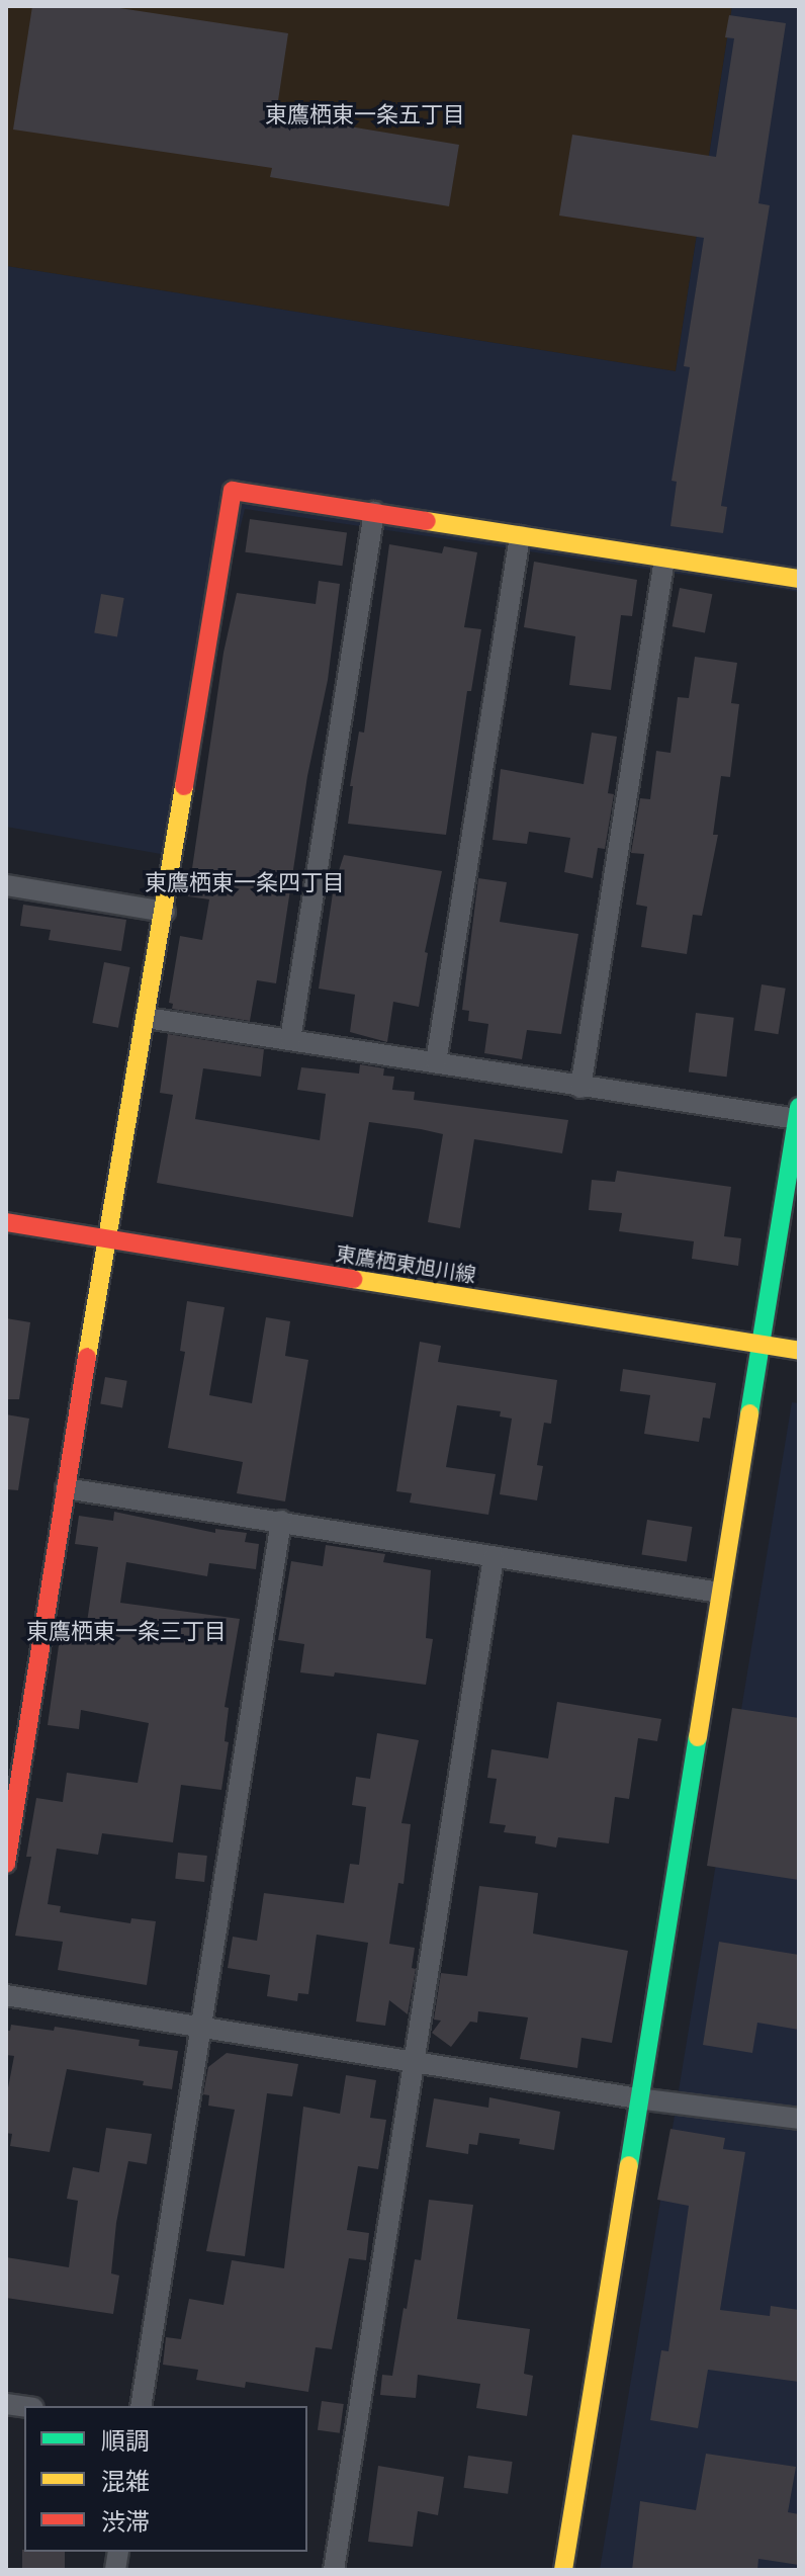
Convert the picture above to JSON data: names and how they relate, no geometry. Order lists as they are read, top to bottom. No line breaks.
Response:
{"streets":{"street":["東鷹栖東旭川線"]},"districts":["東鷹栖東一条五丁目","東鷹栖東一条四丁目","東鷹栖東一条三丁目"],"legend":["順調","混雑","渋滞"]}
